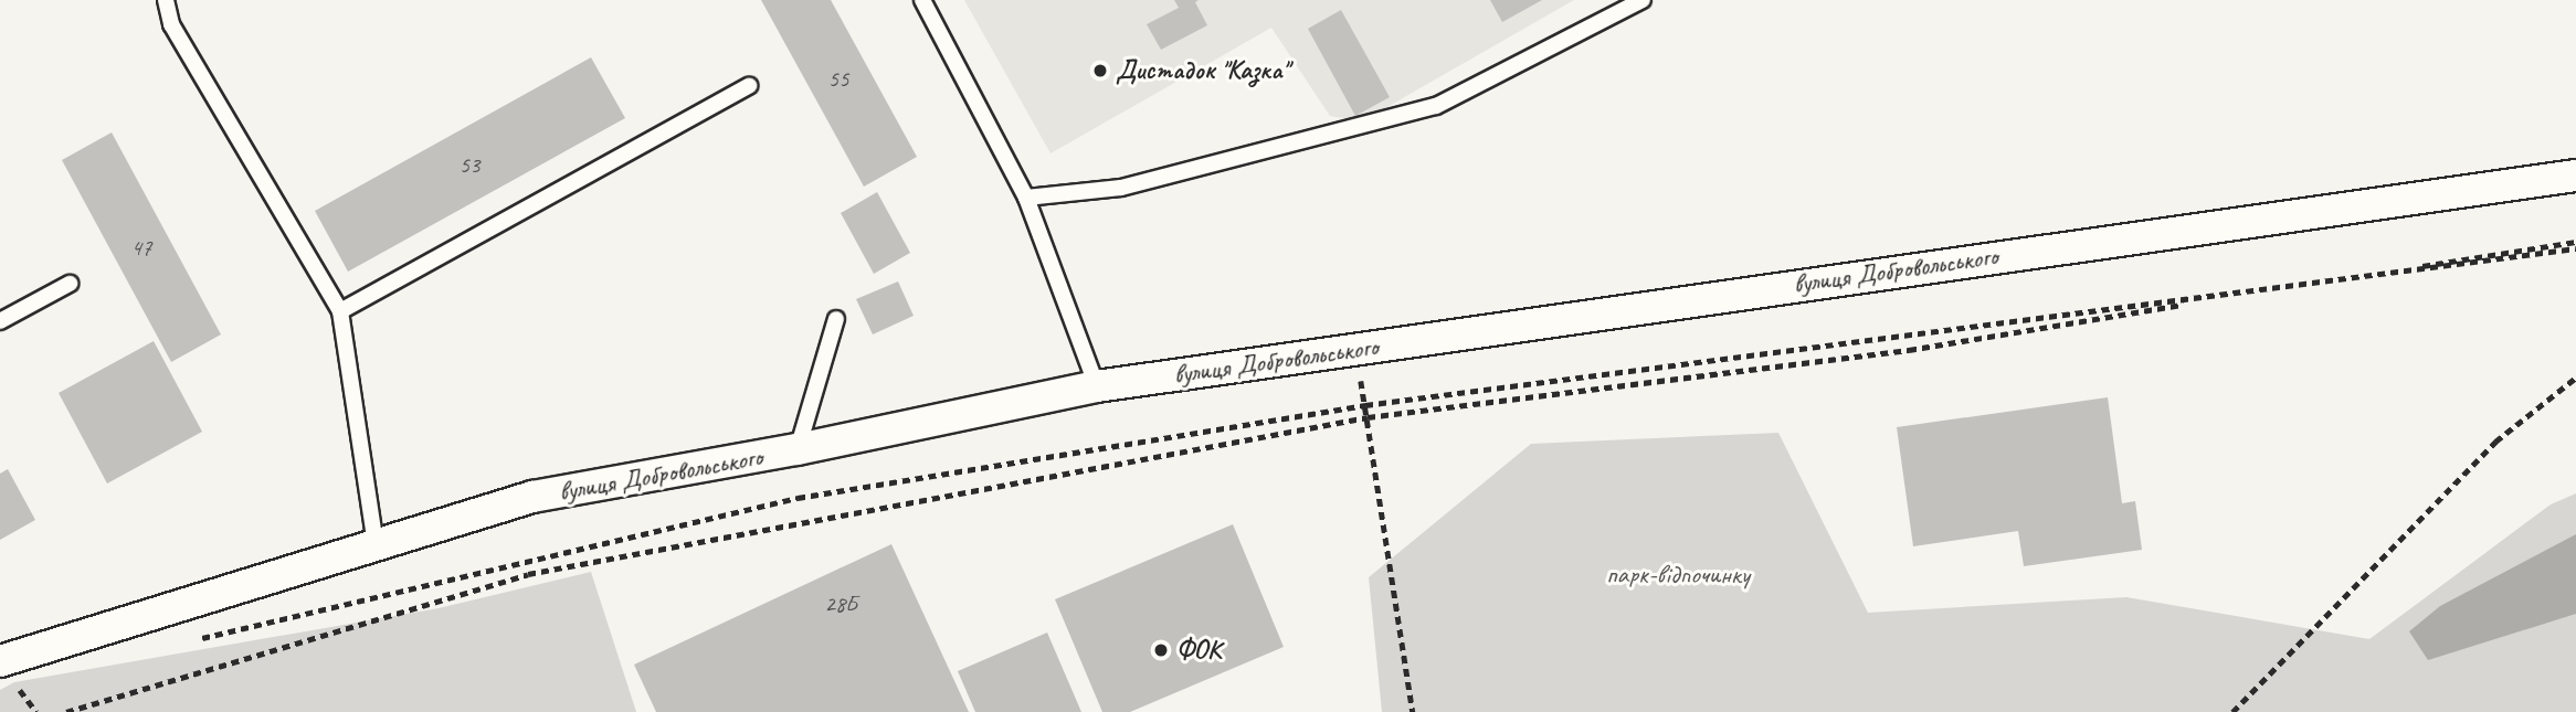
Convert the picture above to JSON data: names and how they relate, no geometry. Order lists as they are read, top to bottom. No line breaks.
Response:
{"streets":{"street":["вулиця Добровольського"]},"parks":["парк-відпочинку"],"places":["Дистадок \"Казка\"","ФОК"],"house_numbers":["55","53","47","28Б"]}
